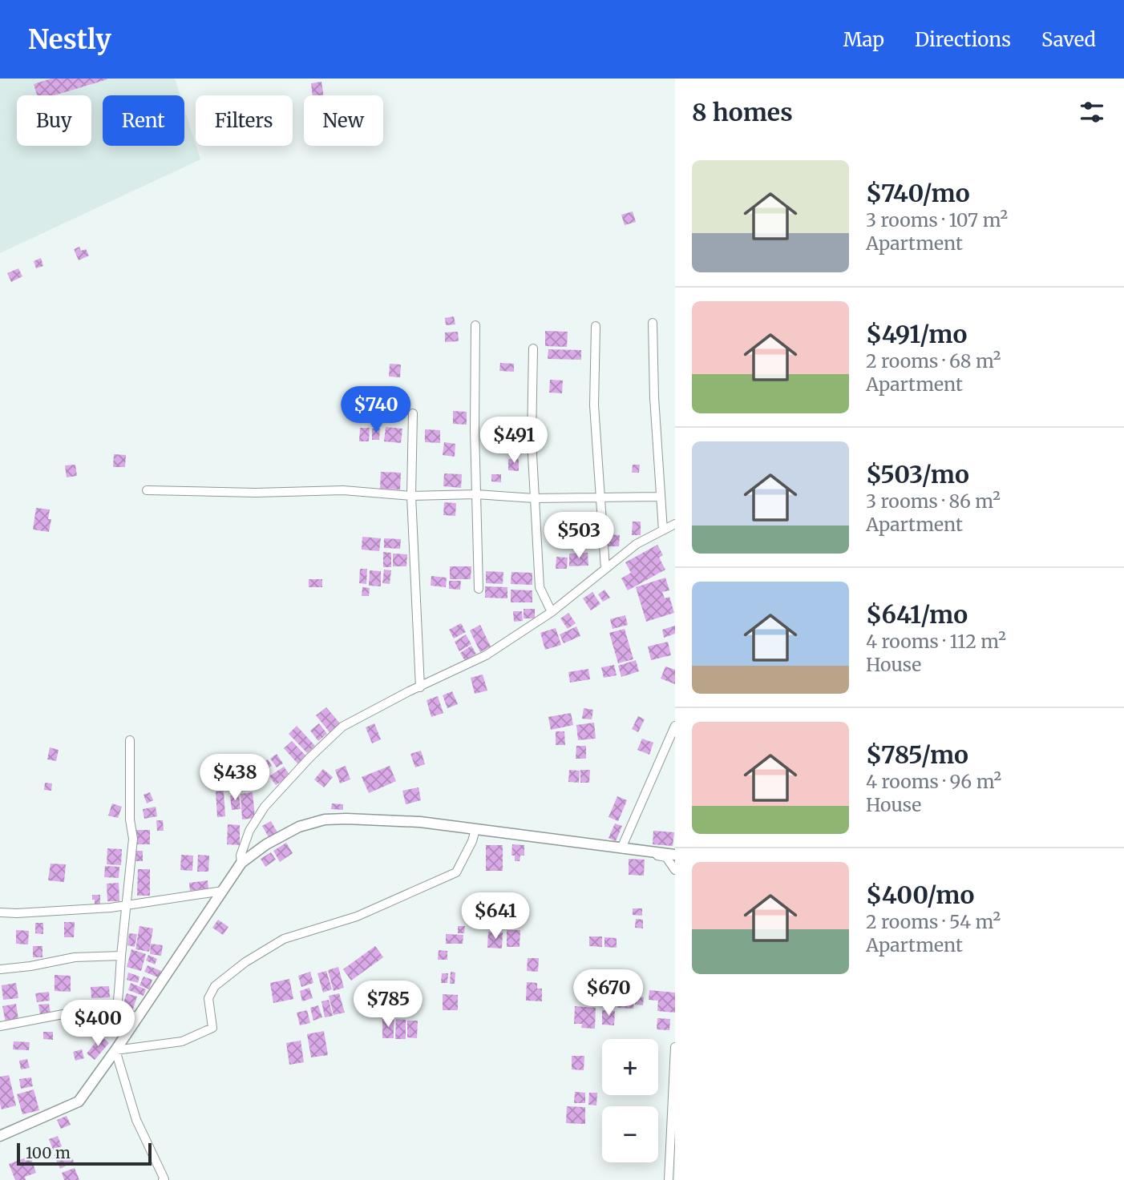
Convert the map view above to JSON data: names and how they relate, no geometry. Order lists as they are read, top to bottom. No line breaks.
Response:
{"scale_bar":"100 m","page":{"header":"Nestly","nav":["Map","Directions","Saved"],"heading":"8 homes","chip":["Buy","Rent","Filters","New"],"list":[{"name":"$740/mo","note":"3 rooms · 107 m² · Apartment"},{"name":"$491/mo","note":"2 rooms · 68 m² · Apartment"},{"name":"$503/mo","note":"3 rooms · 86 m² · Apartment"},{"name":"$641/mo","note":"4 rooms · 112 m² · House"},{"name":"$785/mo","note":"4 rooms · 96 m² · House"},{"name":"$400/mo","note":"2 rooms · 54 m² · Apartment"}],"price":["$740","$491","$503","$438","$641","$670","$785","$400"],"map_buttons":["+","−"],"scale":"100 m"}}
